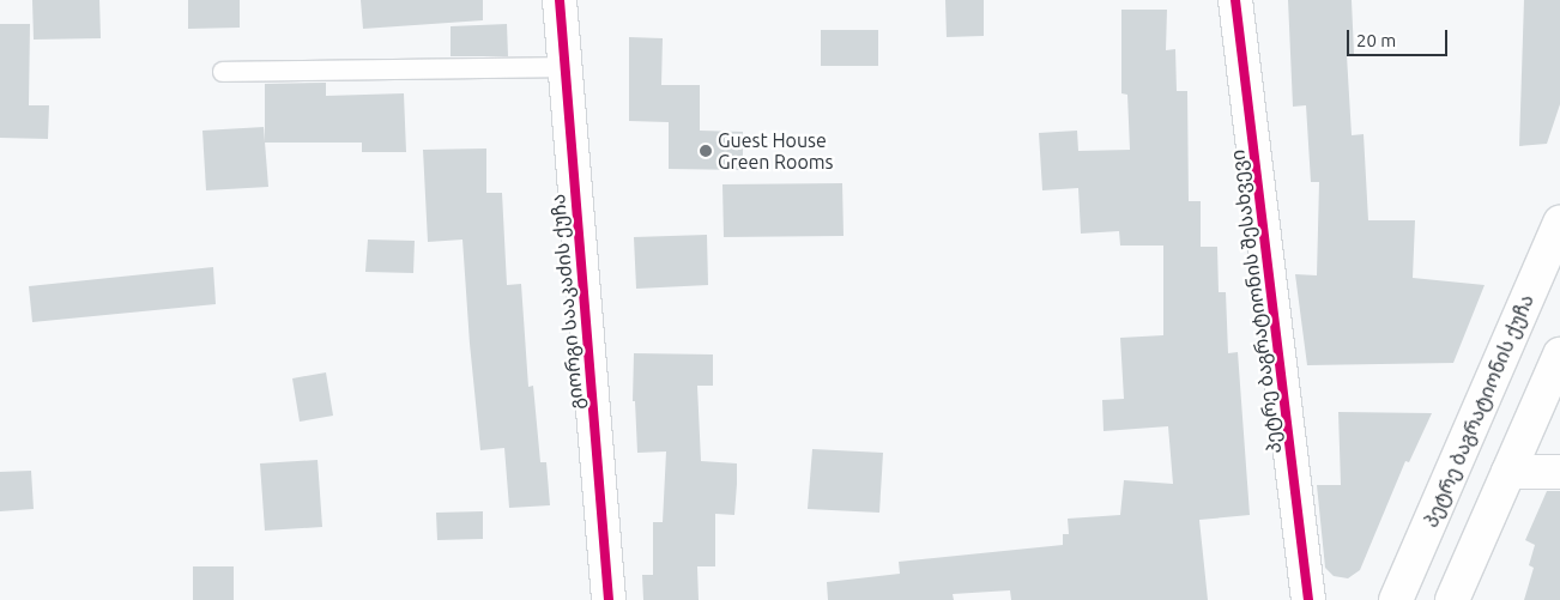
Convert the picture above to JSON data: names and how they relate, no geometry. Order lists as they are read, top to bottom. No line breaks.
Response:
{"streets":{"street":["გიორგი სააკაძის ქუჩა","პეტრე ბაგრატიონის შესახვევი","პეტრე ბაგრატიონის ქუჩა"]},"places":["Guest House Green Rooms"],"scale_bar":"20 m"}
